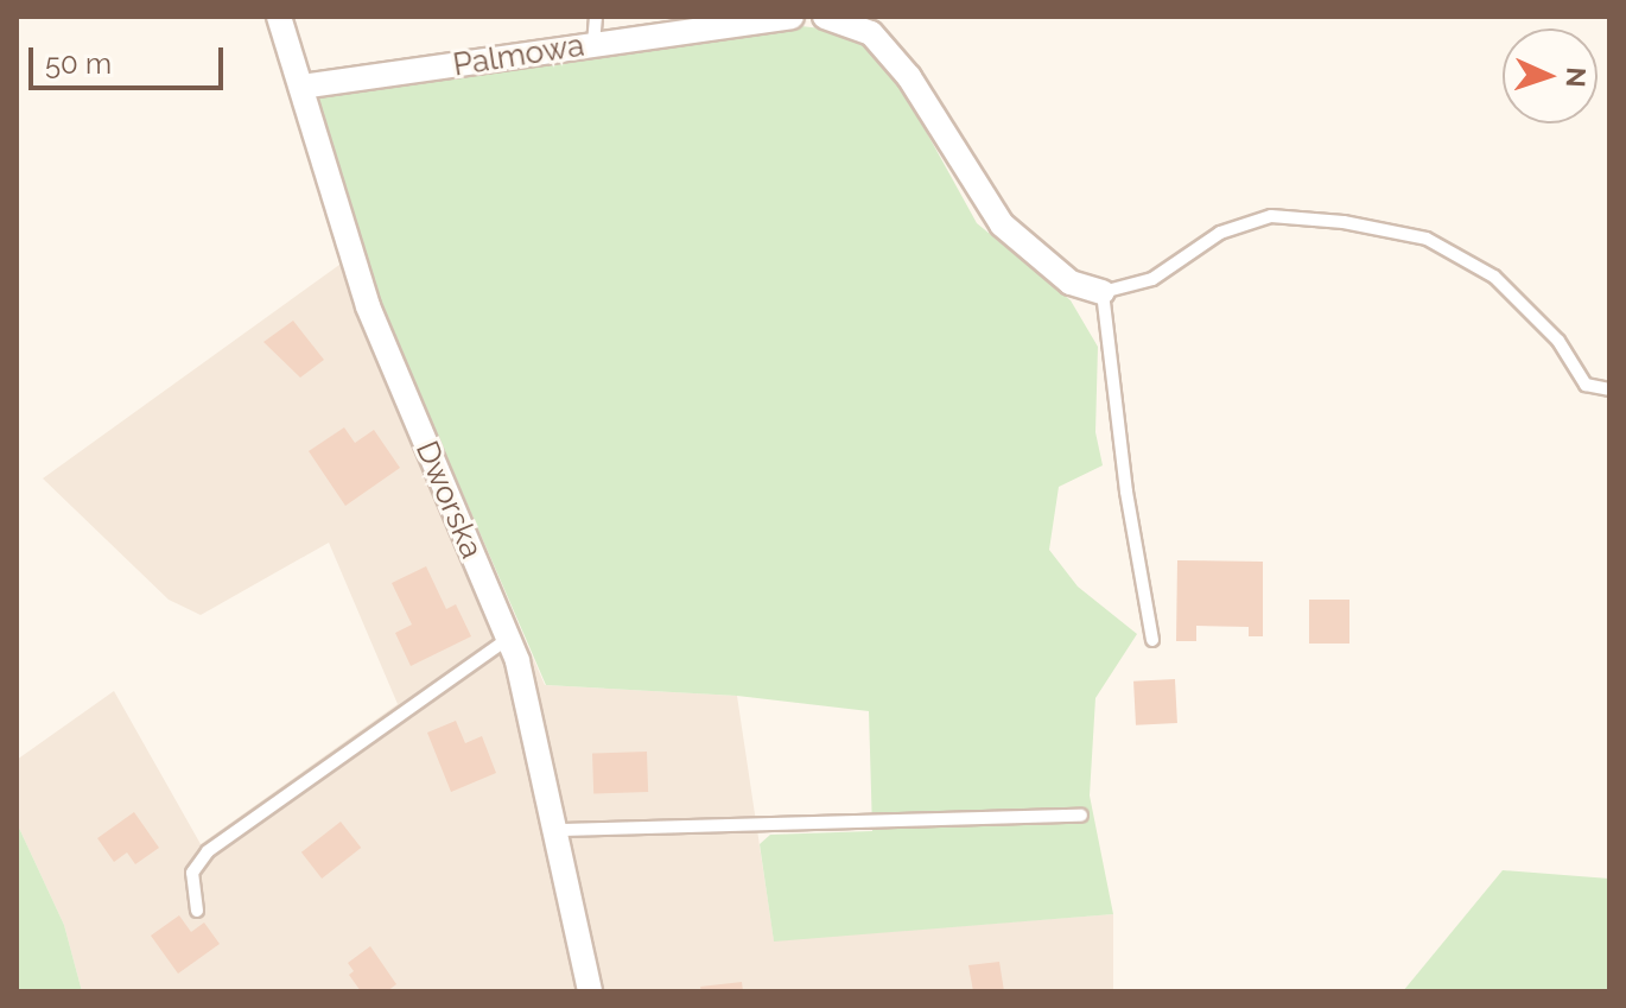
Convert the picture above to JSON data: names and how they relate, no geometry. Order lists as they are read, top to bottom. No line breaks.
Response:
{"streets":{"street":["Palmowa","Dworska"]},"crossings":[["Palmowa","Dworska"]],"scale_bar":"50 m","north":"right"}
